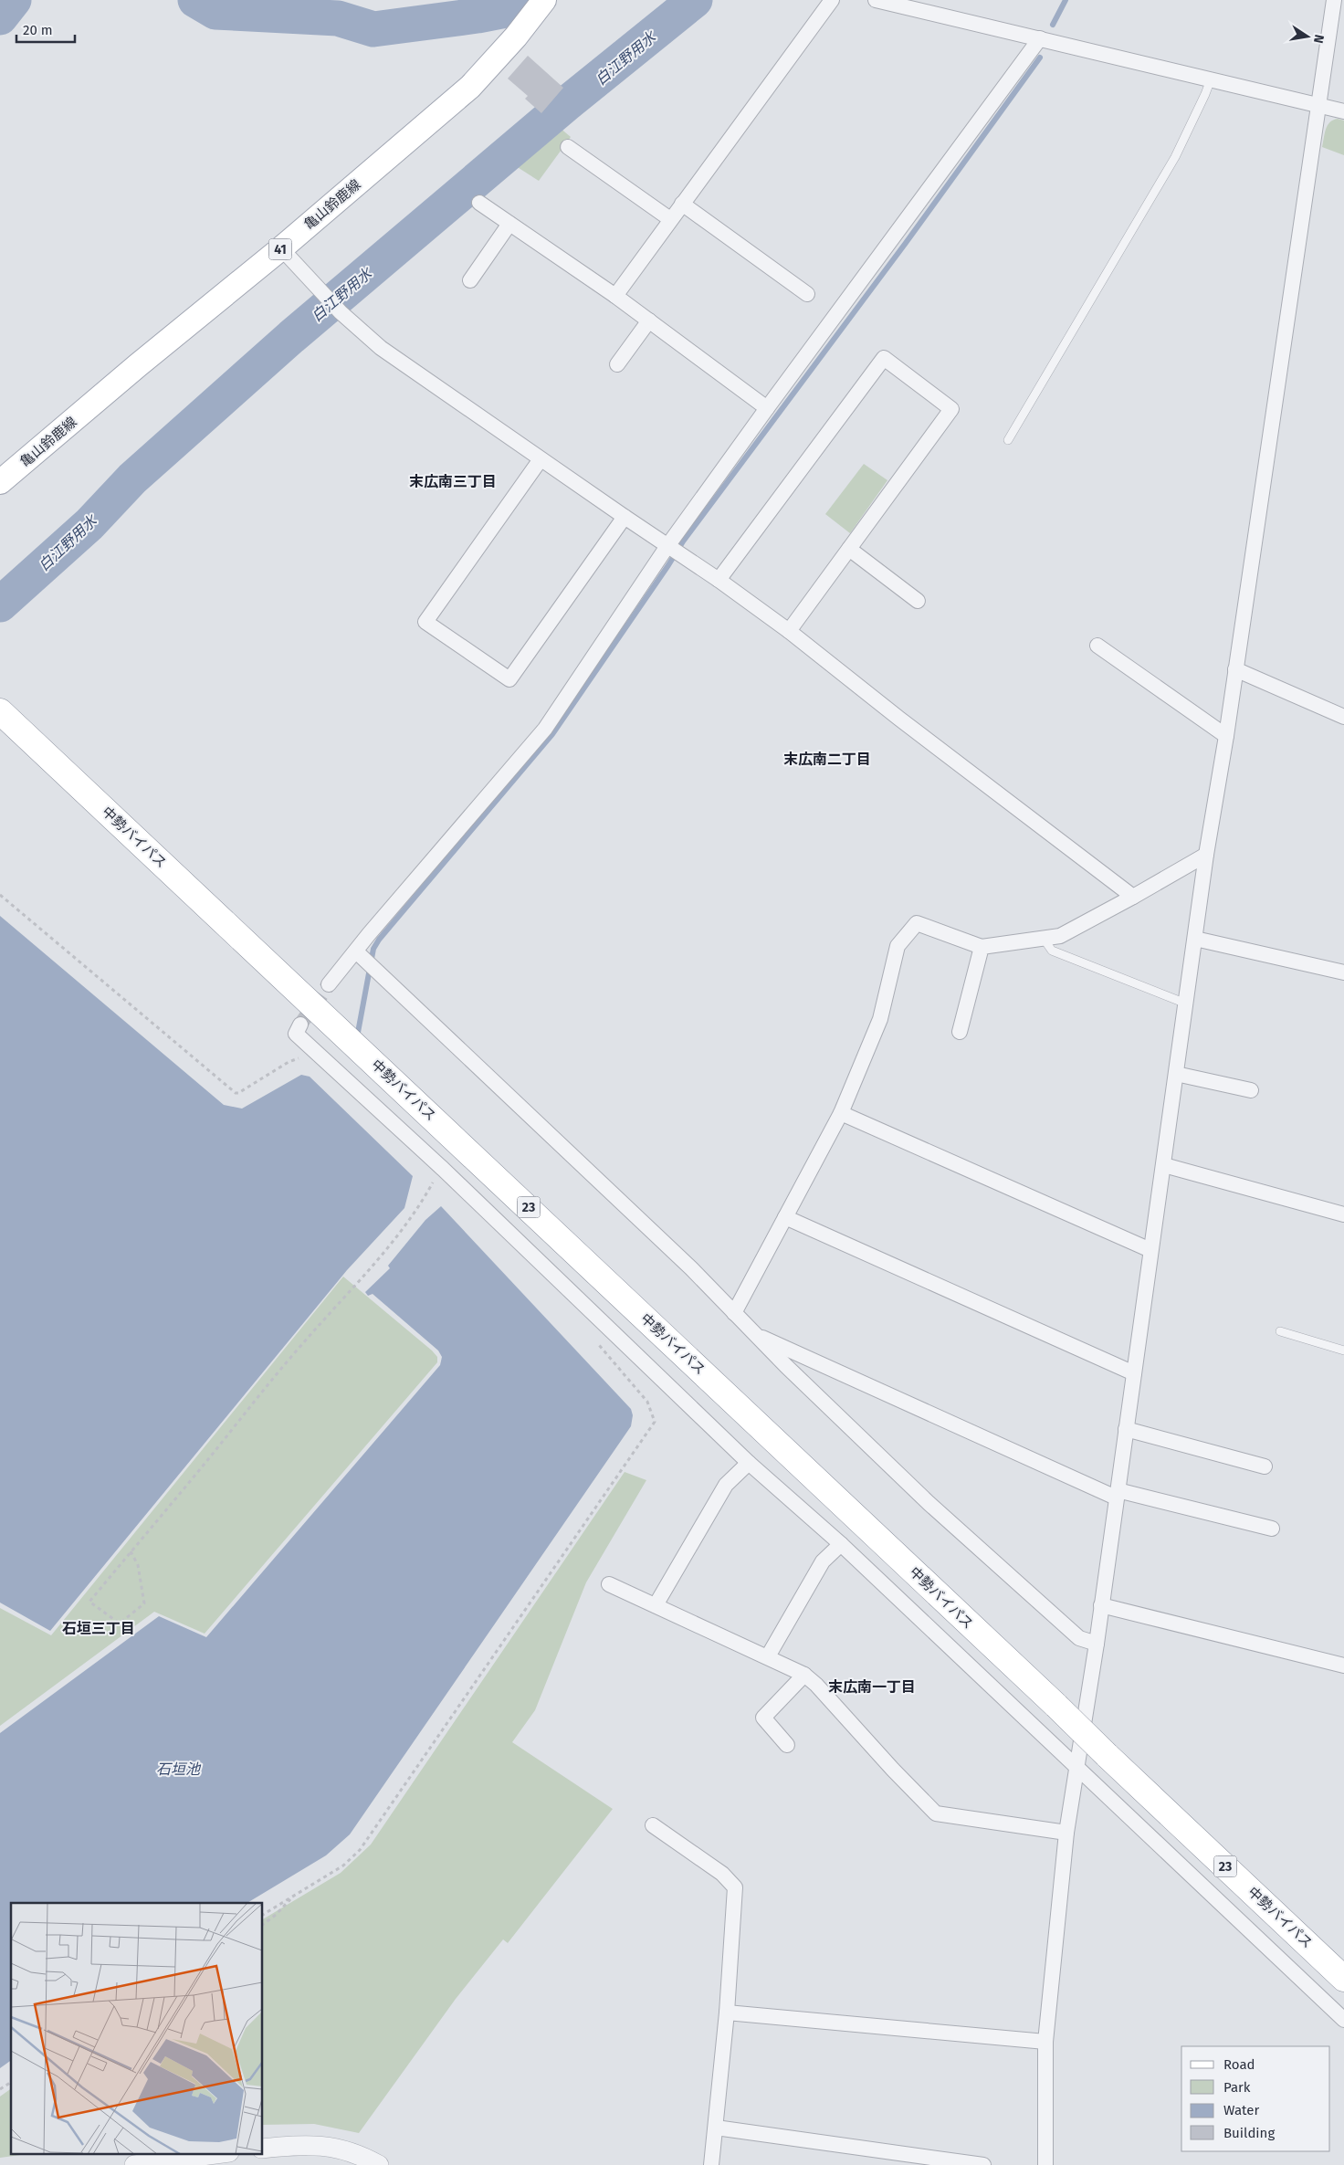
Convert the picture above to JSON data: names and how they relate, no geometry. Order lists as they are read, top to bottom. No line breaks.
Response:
{"streets":{"highway":["中勢バイパス","23"],"main road":["亀山鈴鹿線","41"]},"districts":["末広南三丁目","末広南二丁目","石垣三丁目","末広南一丁目"],"water":["白江野用水","石垣池"],"legend":["Road","Park","Water","Building"],"scale_bar":"20 m","north":"right"}
